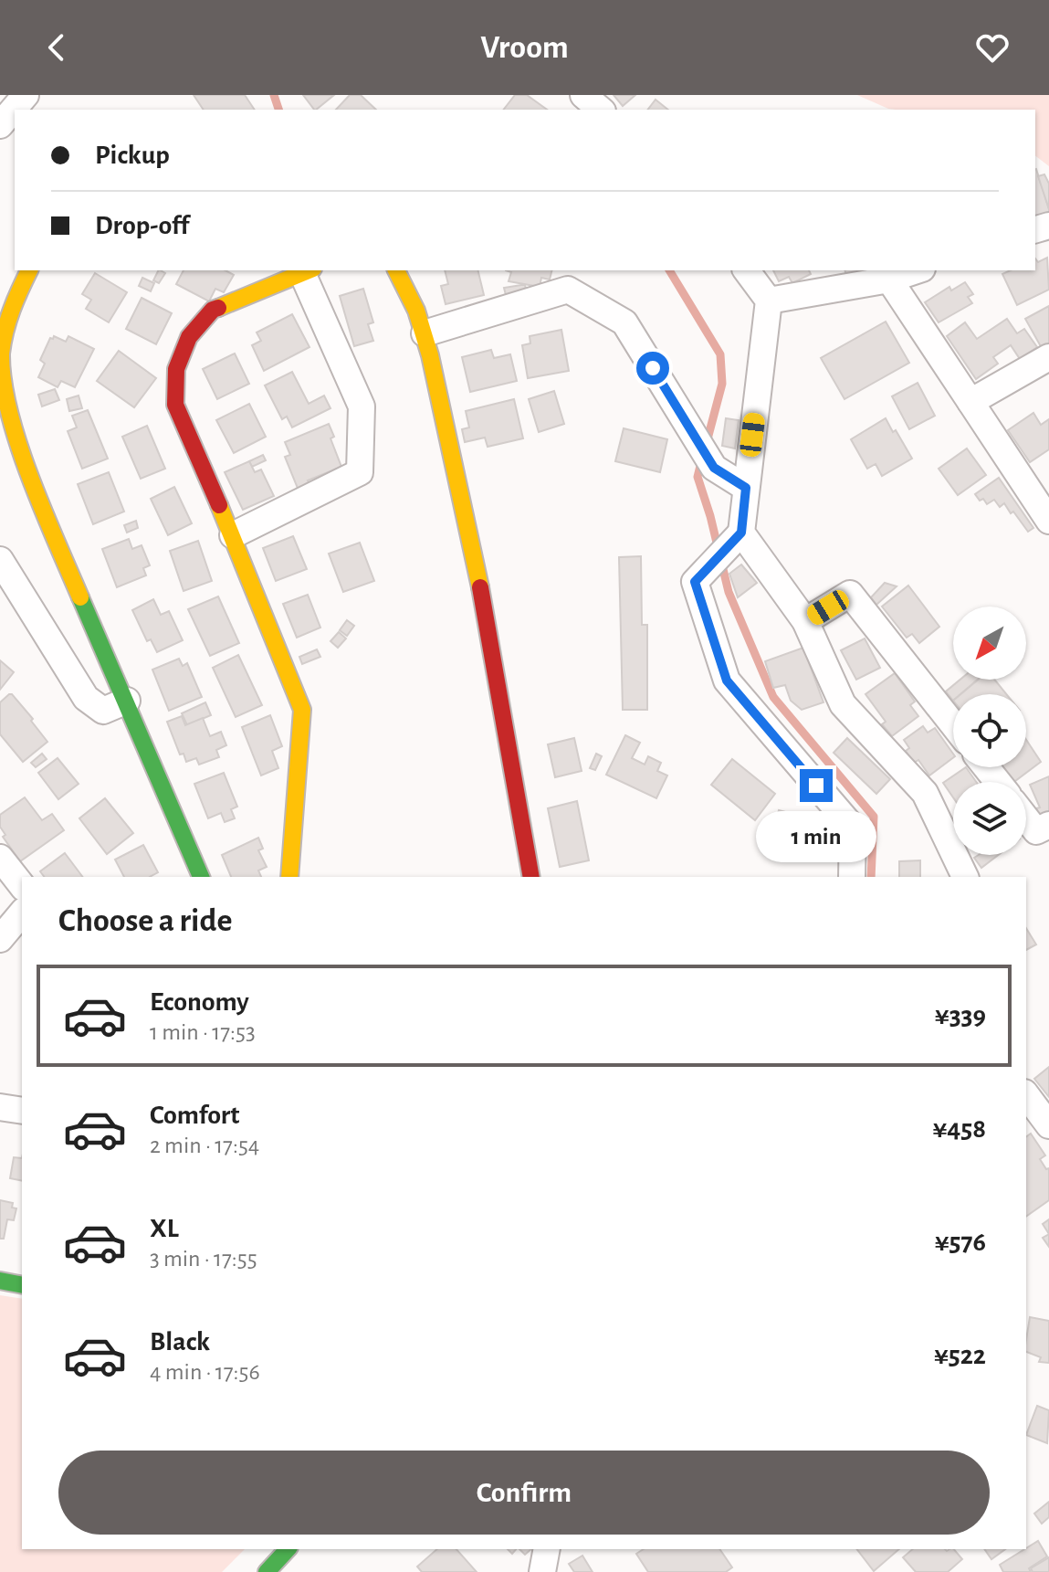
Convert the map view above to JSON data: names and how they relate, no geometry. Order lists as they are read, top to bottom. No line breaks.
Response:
{"north":"bottom left","page":{"header":"Vroom","banner":["Pickup","Drop-off"],"bubble":"1 min","heading":"Choose a ride","list":[{"name":"Economy","note":"1 min · 17:53","value":"¥339"},{"name":"Comfort","note":"2 min · 17:54","value":"¥458"},{"name":"XL","note":"3 min · 17:55","value":"¥576"},{"name":"Black","note":"4 min · 17:56","value":"¥522"}],"buttons":"Confirm"}}
